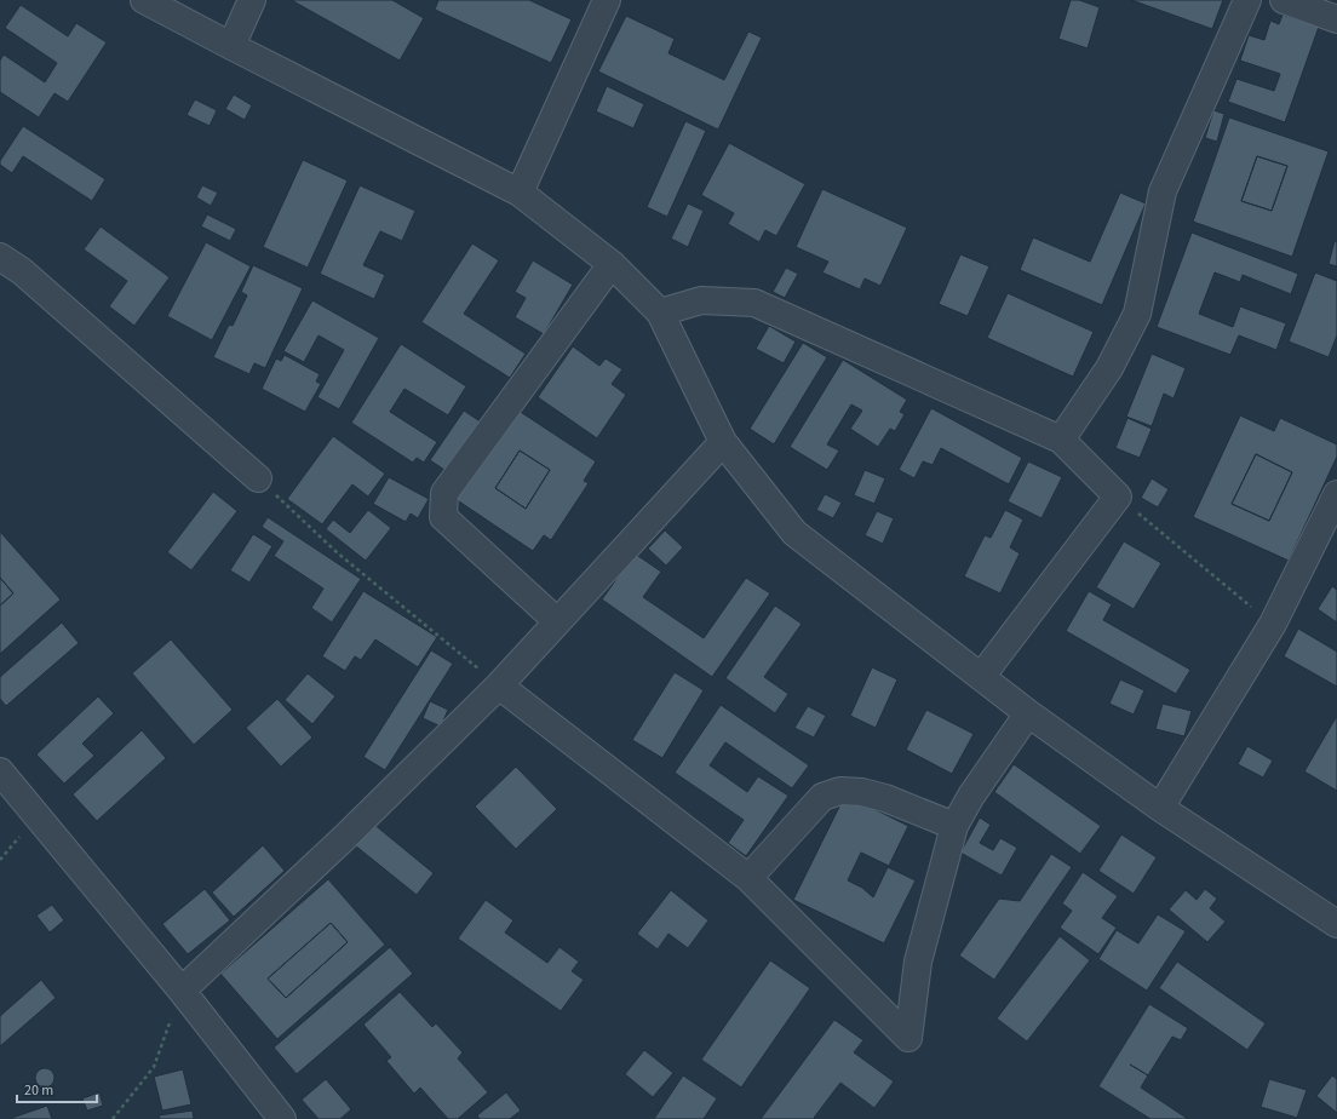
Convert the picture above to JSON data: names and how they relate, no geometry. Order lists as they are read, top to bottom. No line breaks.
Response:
{"scale_bar":"20 m"}
